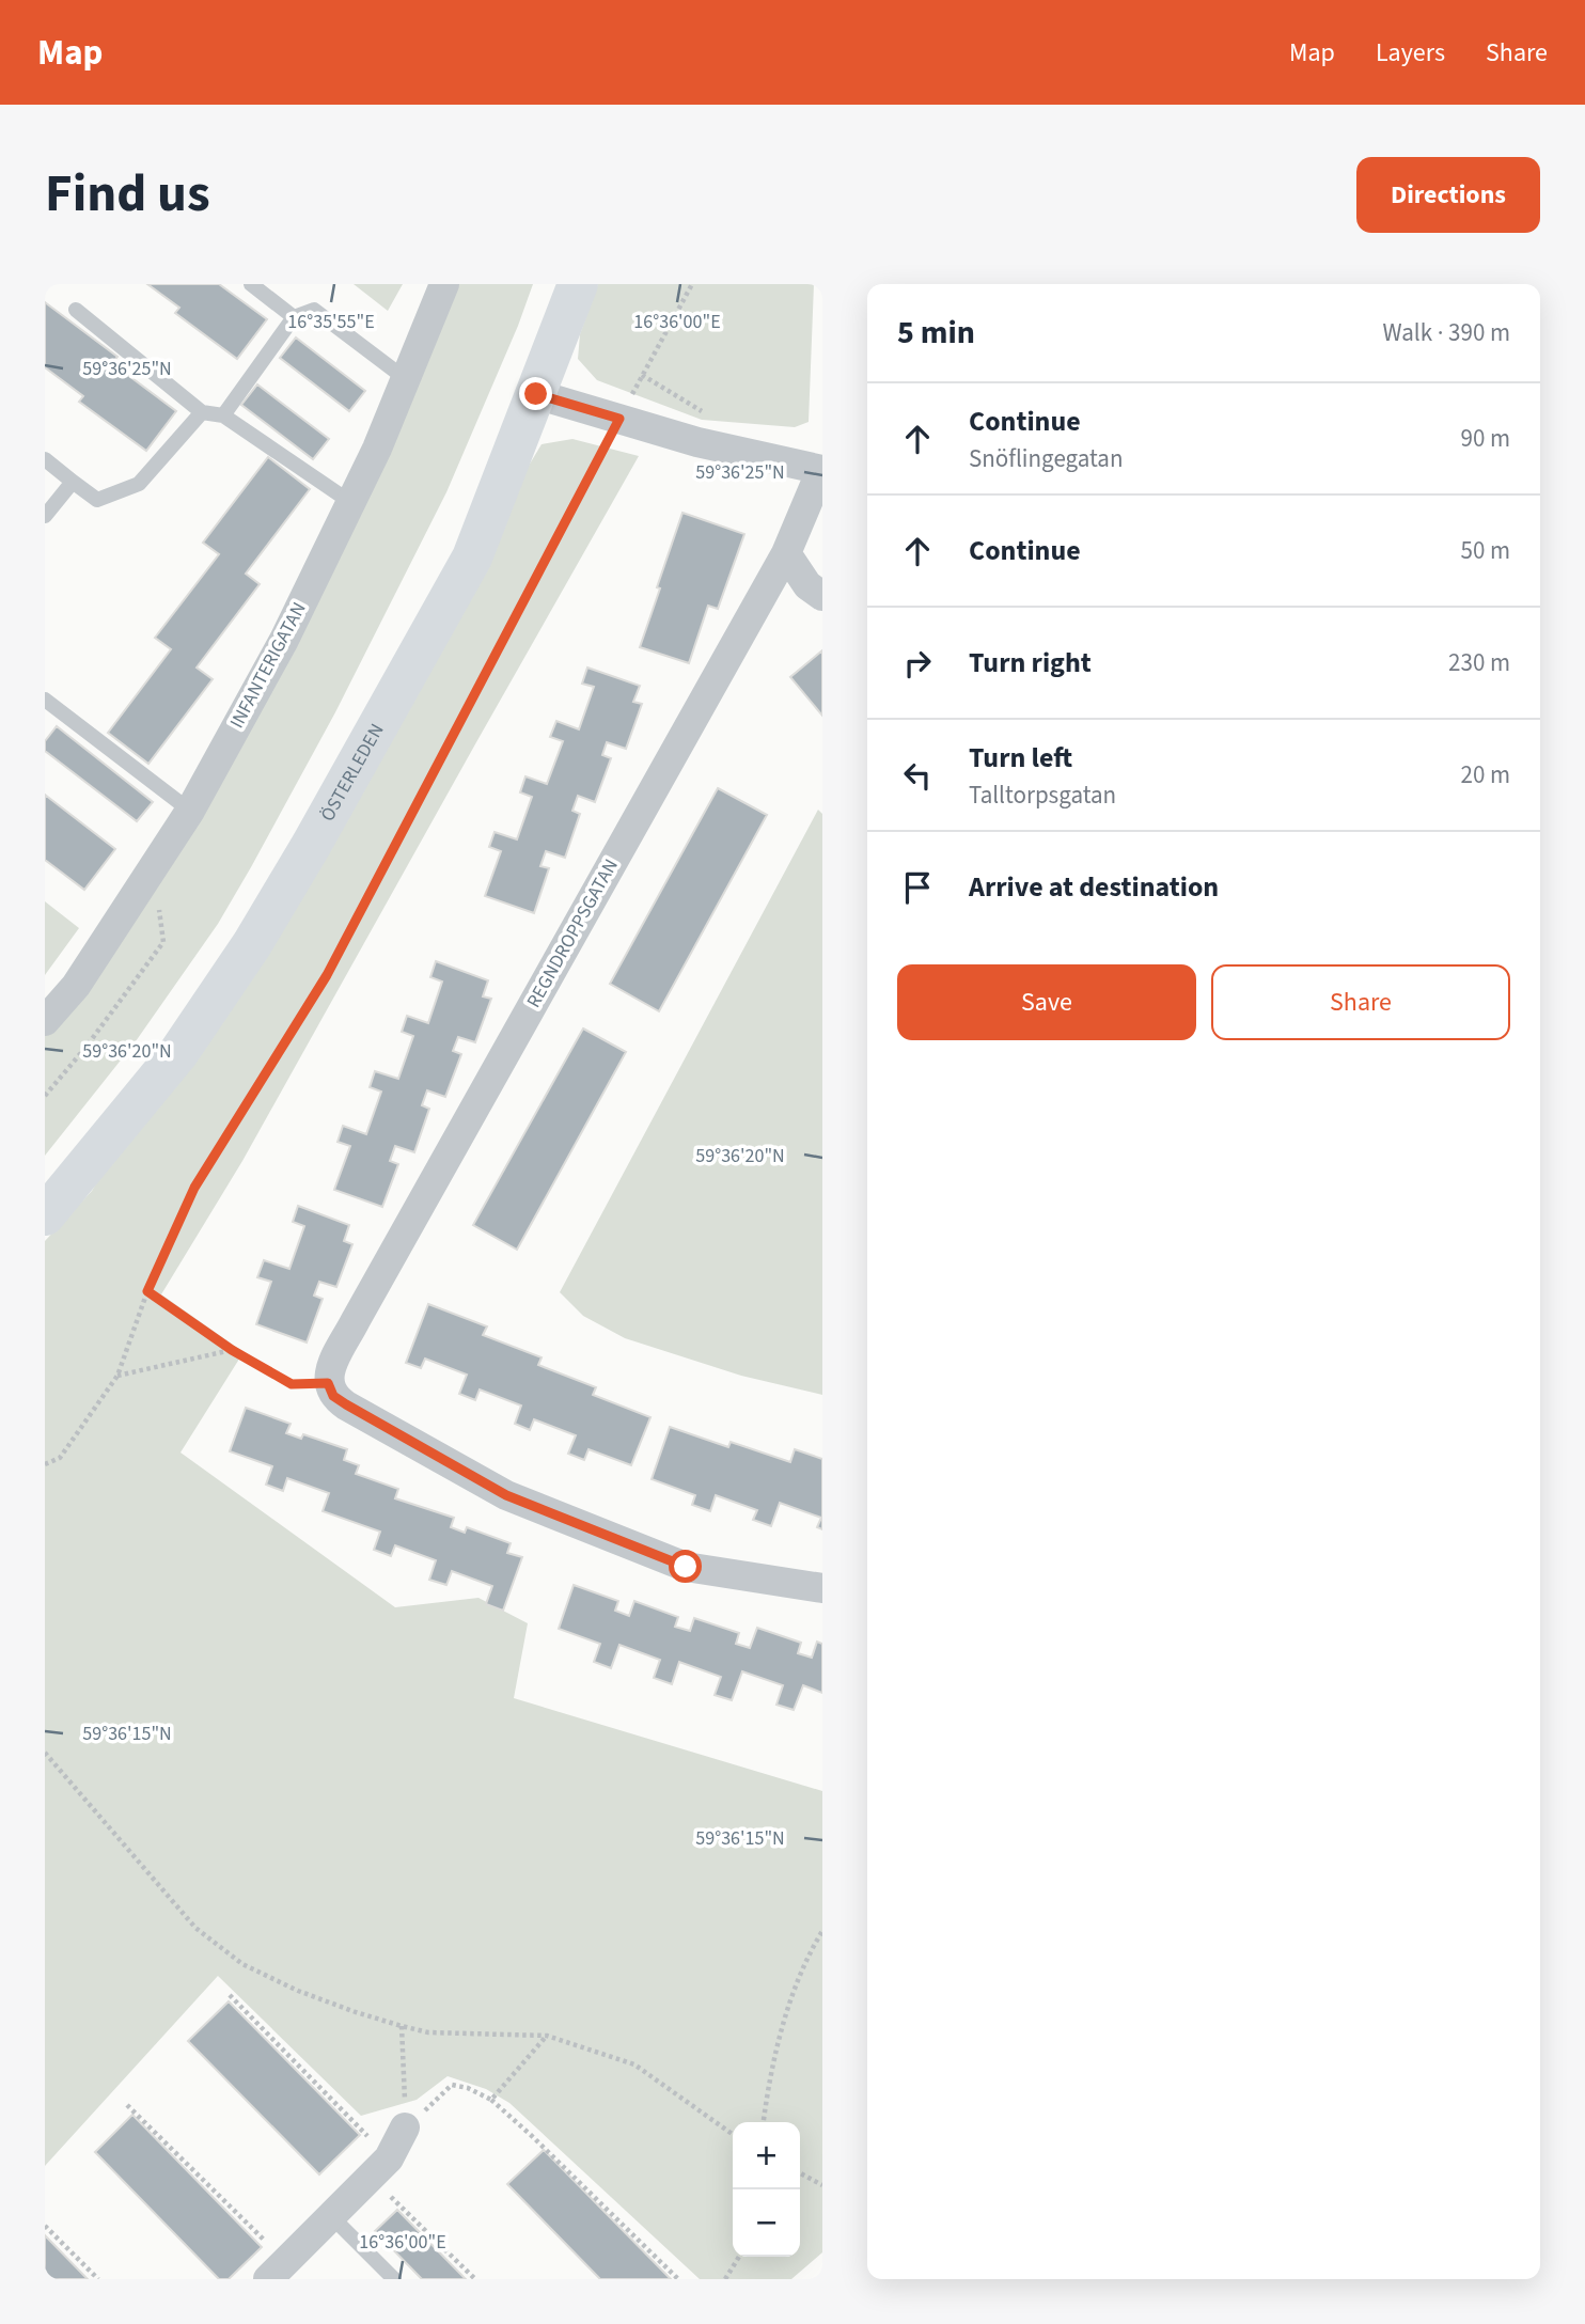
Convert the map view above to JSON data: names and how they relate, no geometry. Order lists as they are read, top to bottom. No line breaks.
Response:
{"streets":{"main road":["ÖSTERLEDEN"],"street":["INFANTERIGATAN","REGNDROPPSGATAN"]},"page":{"header":"Map","nav":["Map","Layers","Share"],"title":"Find us","buttons":["Directions",["Save","Share"]],"heading":["5 min","Walk · 390 m"],"list":[["Continue","Snöflingegatan","90 m"],["Continue","50 m"],["Turn right","230 m"],["Turn left","Talltorpsgatan","20 m"],"Arrive at destination"],"map_buttons":["+","−"]},"coordinates":["16°35'55\"E","16°36'00\"E","59°36'25\"N","59°36'20\"N","59°36'15\"N"]}
